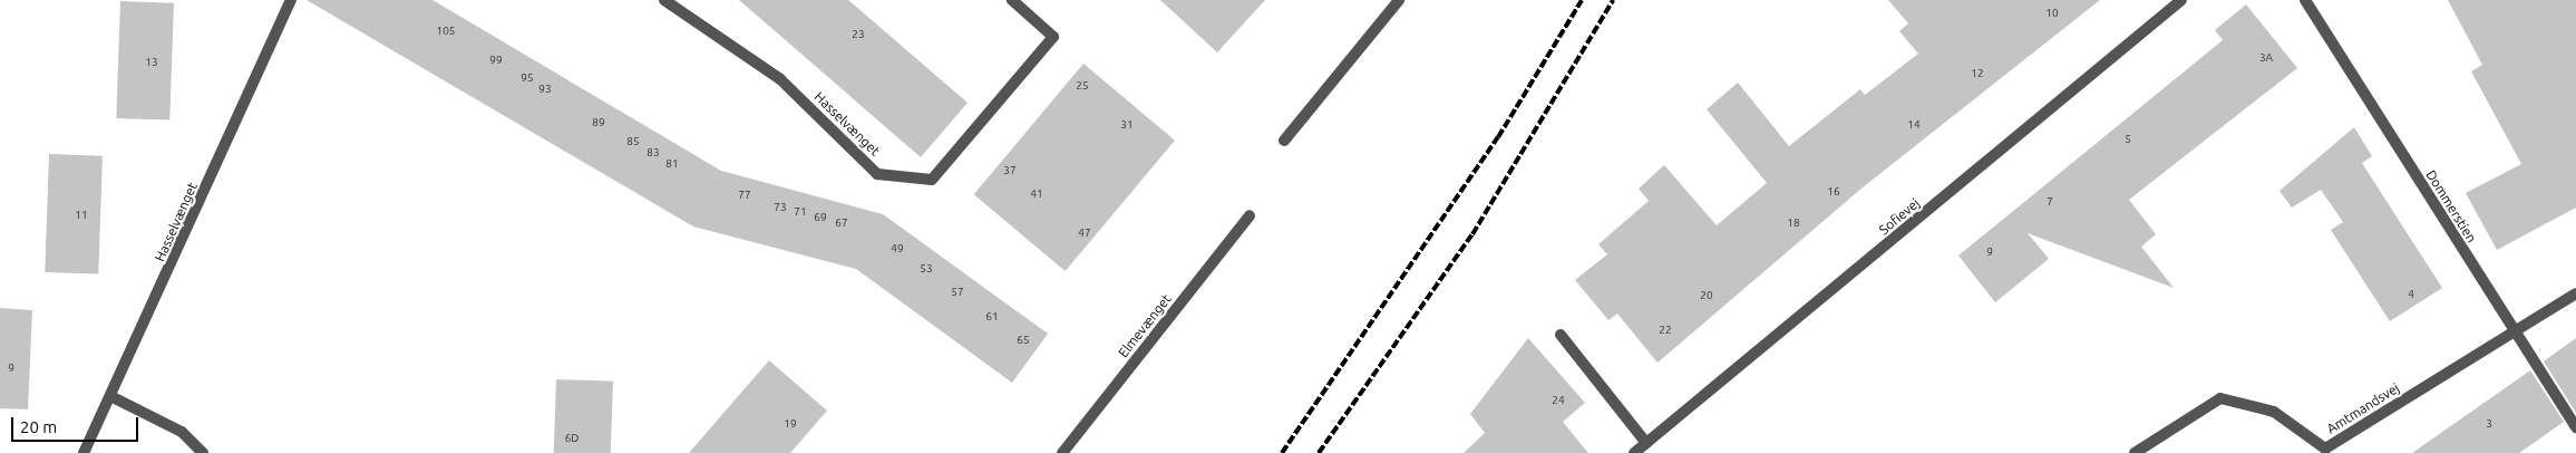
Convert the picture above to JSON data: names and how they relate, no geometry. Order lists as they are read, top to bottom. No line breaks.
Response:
{"streets":{"street":["Hasselvænget","Dommerstien","Sofievej","Elmevænget","Amtmandsvej"]},"crossings":[["Dommerstien","Amtmandsvej"]],"house_numbers":["10","105","23","3A","99","13","12","95","25","93","89","31","14","5","85","83","81","37","16","41","77","7","73","71","11","69","67","18","47","49","9","53","57","4","20","61","22","65","9","24","19","3","6D"],"scale_bar":"20 m"}
